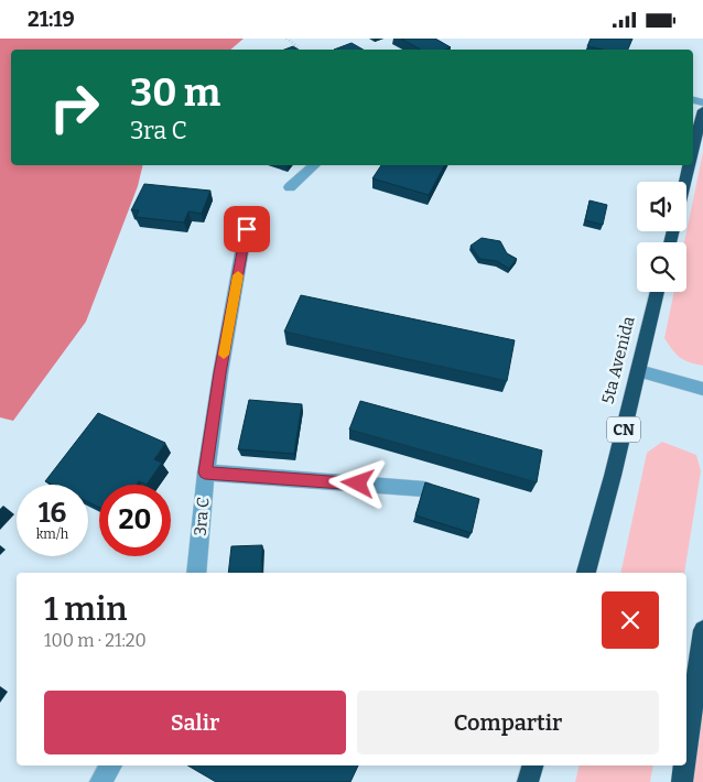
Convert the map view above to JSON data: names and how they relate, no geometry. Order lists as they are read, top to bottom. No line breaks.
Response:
{"streets":{"highway":["5ta Avenida","CN"],"street":["3ra C"]},"page":{"status":"21:19","turn":["30 m","3ra C"],"speed":"16 km/h","limit":"20","heading":["1 min","100 m · 21:20"],"buttons":["Salir","Compartir"]}}
